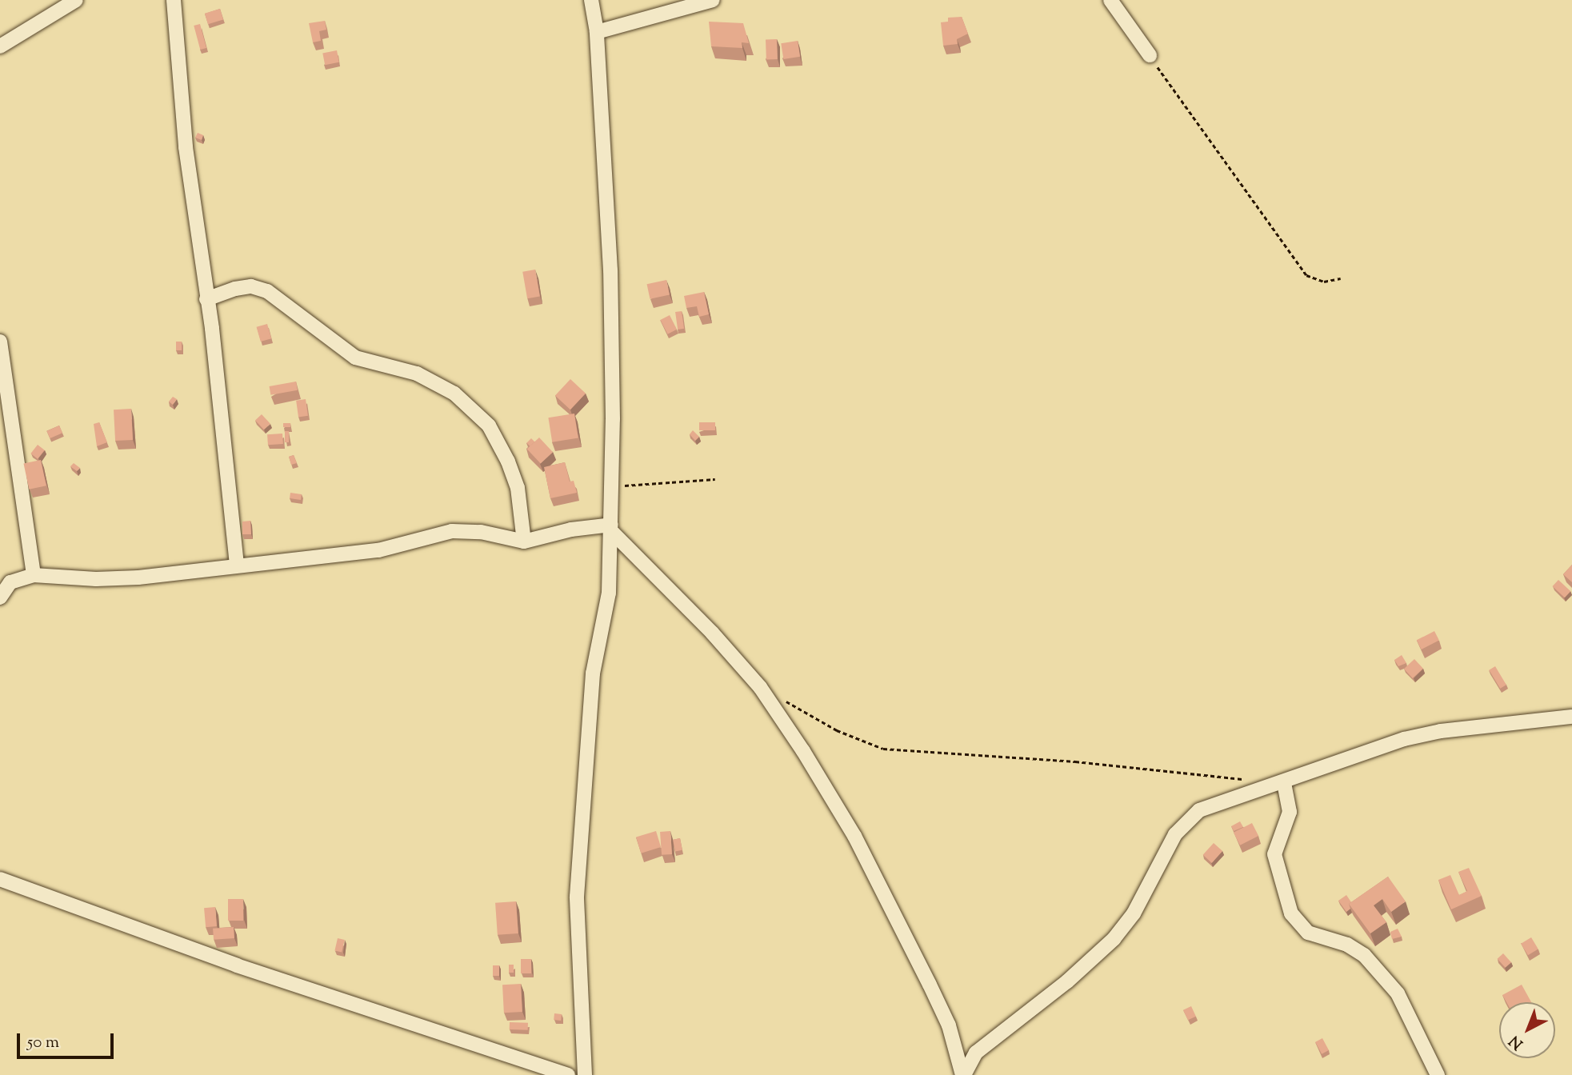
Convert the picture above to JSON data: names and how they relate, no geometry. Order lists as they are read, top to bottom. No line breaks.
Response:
{"scale_bar":"50 m","north":"bottom left"}
